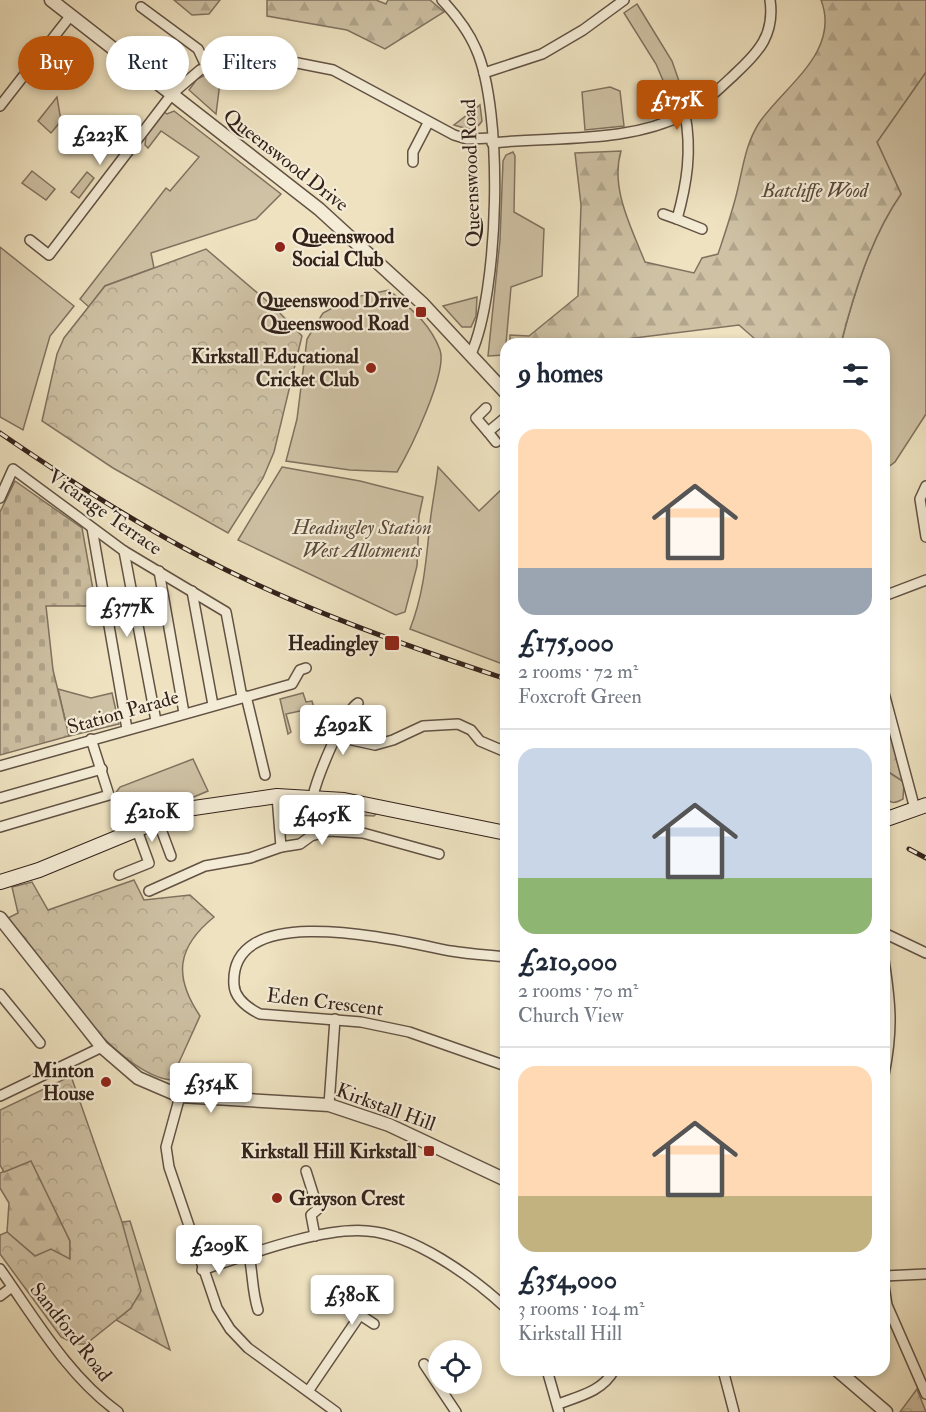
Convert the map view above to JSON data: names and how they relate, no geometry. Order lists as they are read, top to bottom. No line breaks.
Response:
{"streets":{"street":["Queenswood Drive","Queenswood Road","Vicarage Terrace","Station Parade","Eden Crescent","Kirkstall Hill","Sandford Road"]},"crossings":[["Queenswood Drive","Queenswood Road"],["Vicarage Terrace","Station Parade"]],"parks":["Batcliffe Wood","Headingley Station West Allotments"],"places":{"other":["Queenswood Social Club","Kirkstall Educational Cricket Club","Minton House","Grayson Crest"],"transit":["Queenswood Drive Queenswood Road","Headingley","Kirkstall Hill Kirkstall"]},"page":{"chip":["Buy","Rent","Filters"],"price":["£175K","£223K","£377K","£292K","£210K","£405K","£354K","£209K","£380K"],"heading":"9 homes","list":[{"name":"£175,000","note":"2 rooms · 72 m² · Foxcroft Green"},{"name":"£210,000","note":"2 rooms · 70 m² · Church View"},{"name":"£354,000","note":"3 rooms · 104 m² · Kirkstall Hill"}]}}
